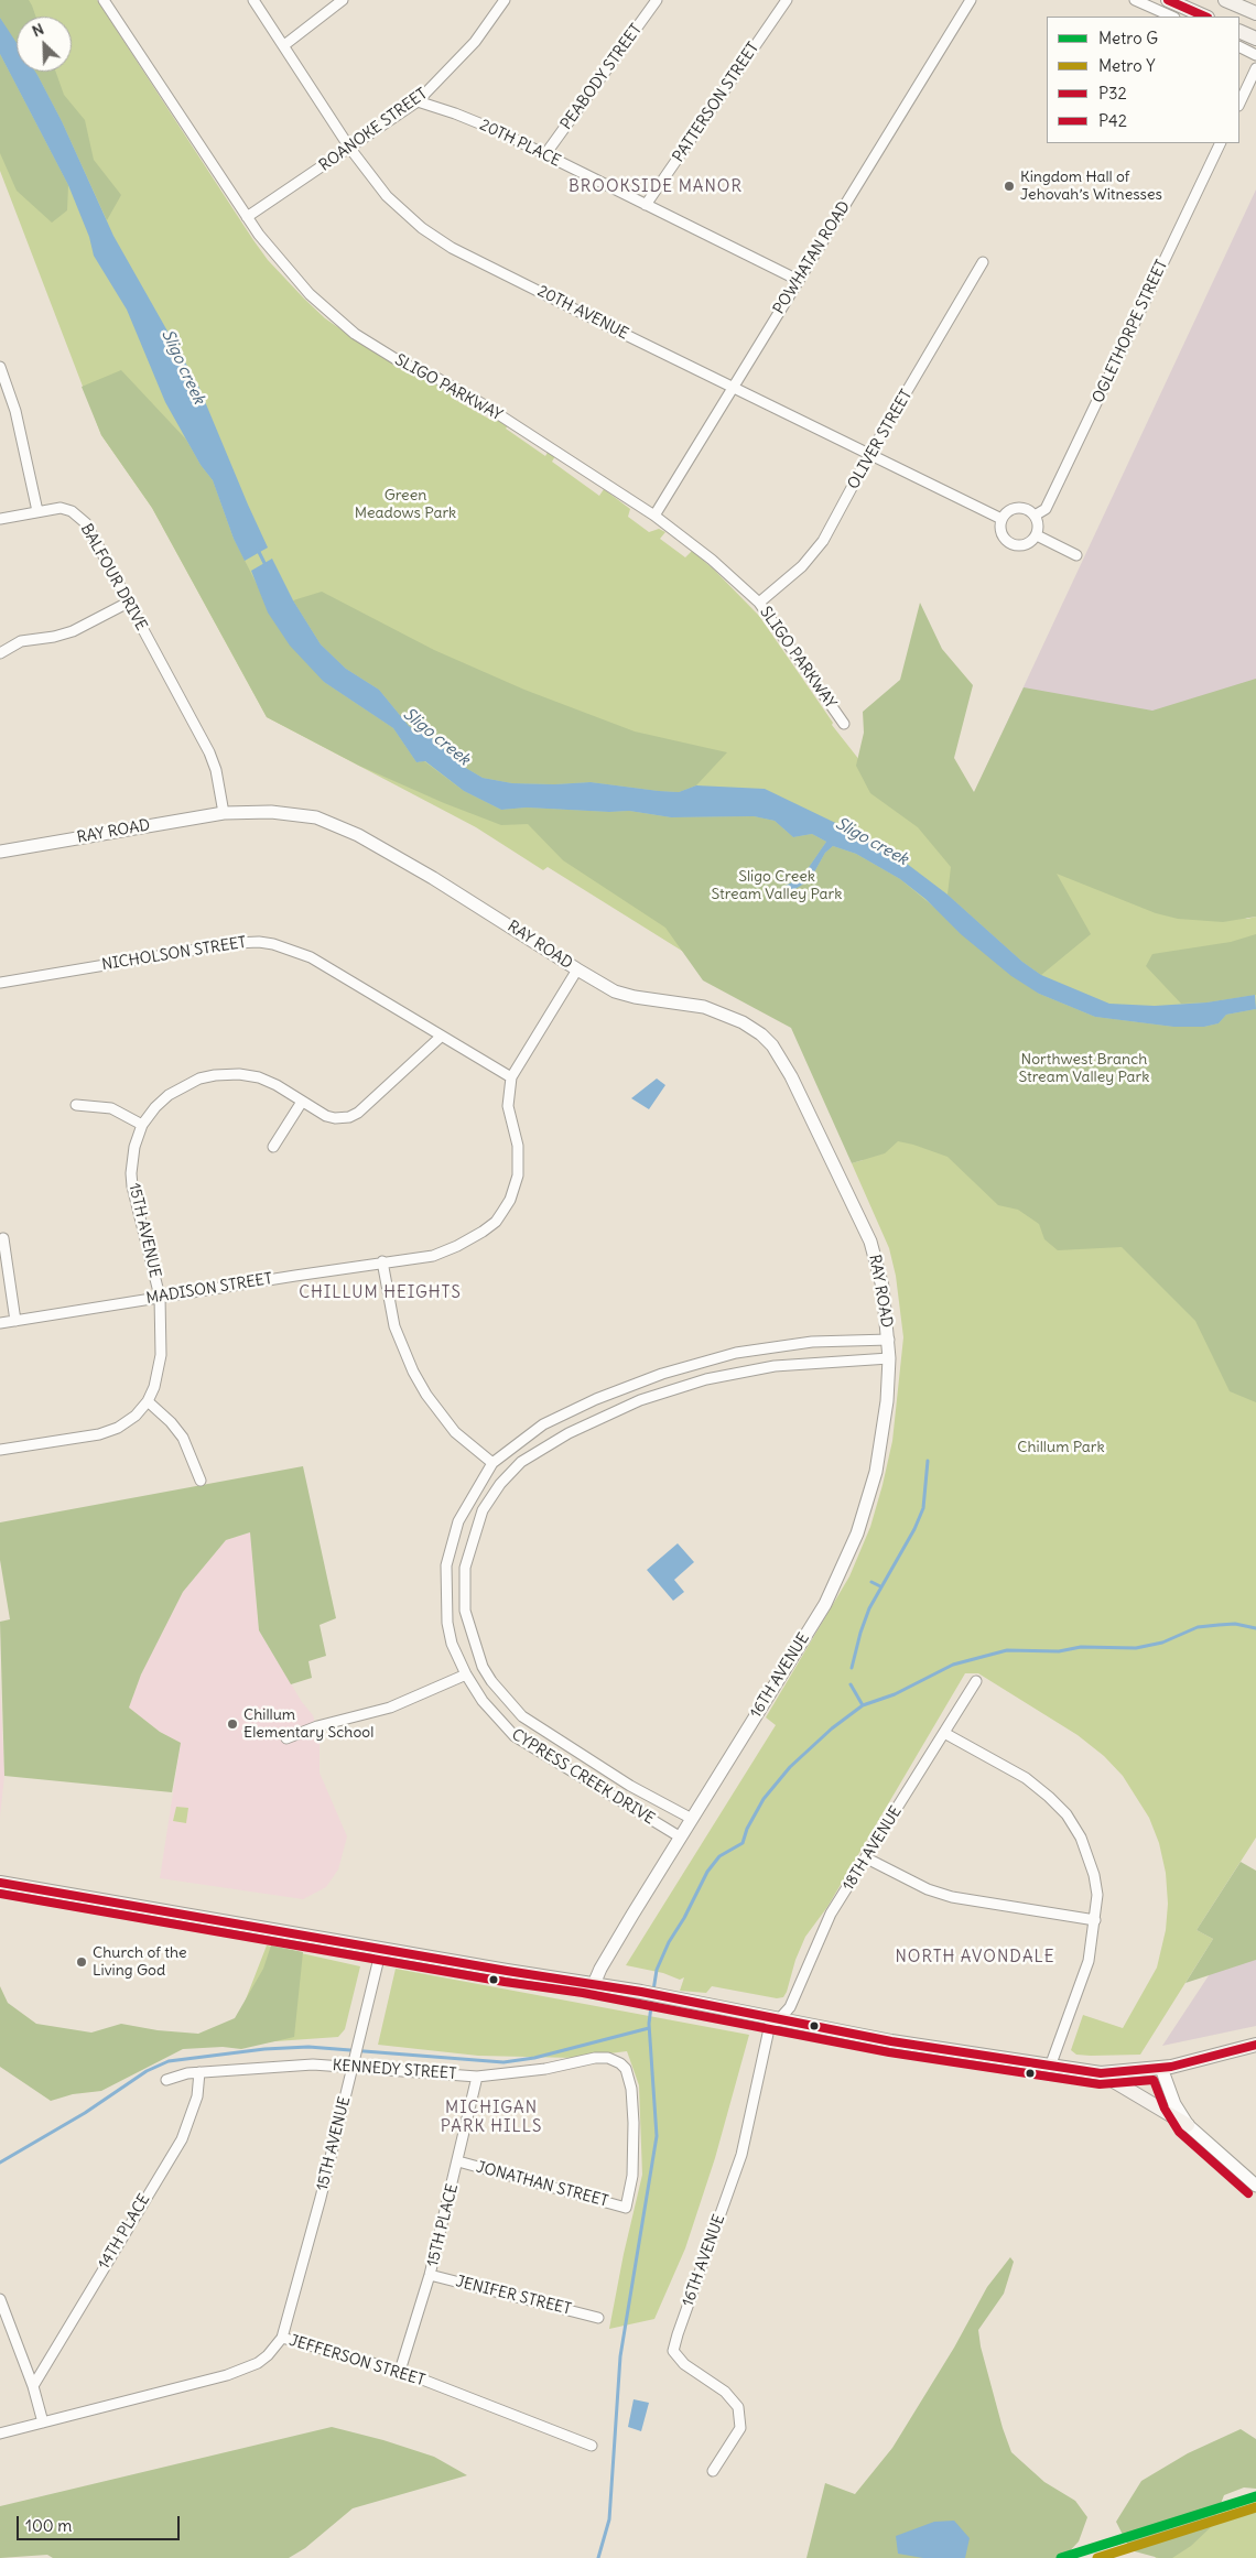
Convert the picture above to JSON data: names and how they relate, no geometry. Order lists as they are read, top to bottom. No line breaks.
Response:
{"streets":{"street":["PEABODY STREET","PATTERSON STREET","ROANOKE STREET","20TH PLACE","POWHATAN ROAD","20TH AVENUE","OGLETHORPE STREET","SLIGO PARKWAY","OLIVER STREET","BALFOUR DRIVE","RAY ROAD","NICHOLSON STREET","15TH AVENUE","MADISON STREET","16TH AVENUE","CYPRESS CREEK DRIVE","18TH AVENUE","KENNEDY STREET","JONATHAN STREET","15TH PLACE","14TH PLACE","JENIFER STREET","JEFFERSON STREET"]},"crossings":[["PEABODY STREET","20TH PLACE"],["PATTERSON STREET","20TH PLACE"],["ROANOKE STREET","20TH PLACE"],["ROANOKE STREET","20TH AVENUE"],["ROANOKE STREET","SLIGO PARKWAY"],["20TH PLACE","POWHATAN ROAD"],["POWHATAN ROAD","20TH AVENUE"],["POWHATAN ROAD","SLIGO PARKWAY"],["20TH AVENUE","OGLETHORPE STREET"],["20TH AVENUE","OLIVER STREET"],["SLIGO PARKWAY","OLIVER STREET"],["BALFOUR DRIVE","RAY ROAD"],["RAY ROAD","MADISON STREET"],["RAY ROAD","16TH AVENUE"],["RAY ROAD","CYPRESS CREEK DRIVE"],["NICHOLSON STREET","15TH AVENUE"],["NICHOLSON STREET","MADISON STREET"],["15TH AVENUE","MADISON STREET"],["15TH AVENUE","KENNEDY STREET"],["15TH AVENUE","JEFFERSON STREET"],["16TH AVENUE","CYPRESS CREEK DRIVE"],["16TH AVENUE","18TH AVENUE"],["KENNEDY STREET","JONATHAN STREET"],["KENNEDY STREET","15TH PLACE"],["KENNEDY STREET","14TH PLACE"],["JONATHAN STREET","15TH PLACE"],["15TH PLACE","JENIFER STREET"],["15TH PLACE","JEFFERSON STREET"]],"districts":["BROOKSIDE MANOR","CHILLUM HEIGHTS","NORTH AVONDALE","MICHIGAN PARK HILLS"],"water":["Sligo creek"],"parks":["Green Meadows Park","Sligo Creek Stream Valley Park","Northwest Branch Stream Valley Park","Chillum Park"],"places":["Kingdom Hall of Jehovah’s Witnesses","Chillum Elementary School","Church of the Living God"],"lines":["transit line P32","transit line P42","metro line G","metro line Y"],"legend":["Metro G","Metro Y","P32","P42"],"scale_bar":"100 m","north":"top left"}
